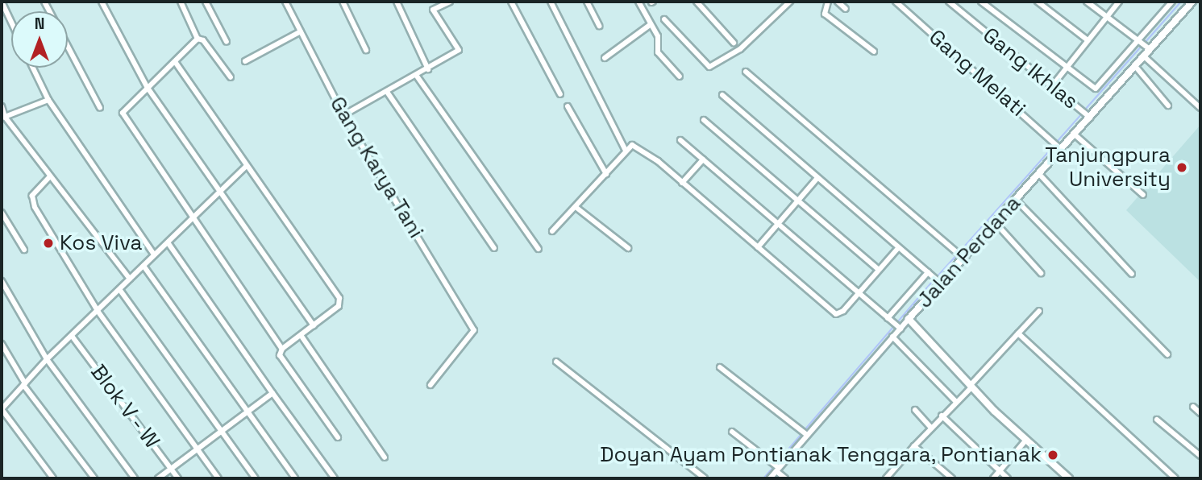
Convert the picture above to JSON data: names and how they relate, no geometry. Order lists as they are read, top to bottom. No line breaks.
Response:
{"streets":{"street":["Gang Ikhlas","Gang Melati","Gang Karya Tani","Jalan Perdana","Blok V - W"]},"crossings":[["Gang Ikhlas","Jalan Perdana"],["Gang Melati","Jalan Perdana"]],"places":["Tanjungpura University","Kos Viva","Doyan Ayam Pontianak Tenggara, Pontianak"],"north":"top"}
